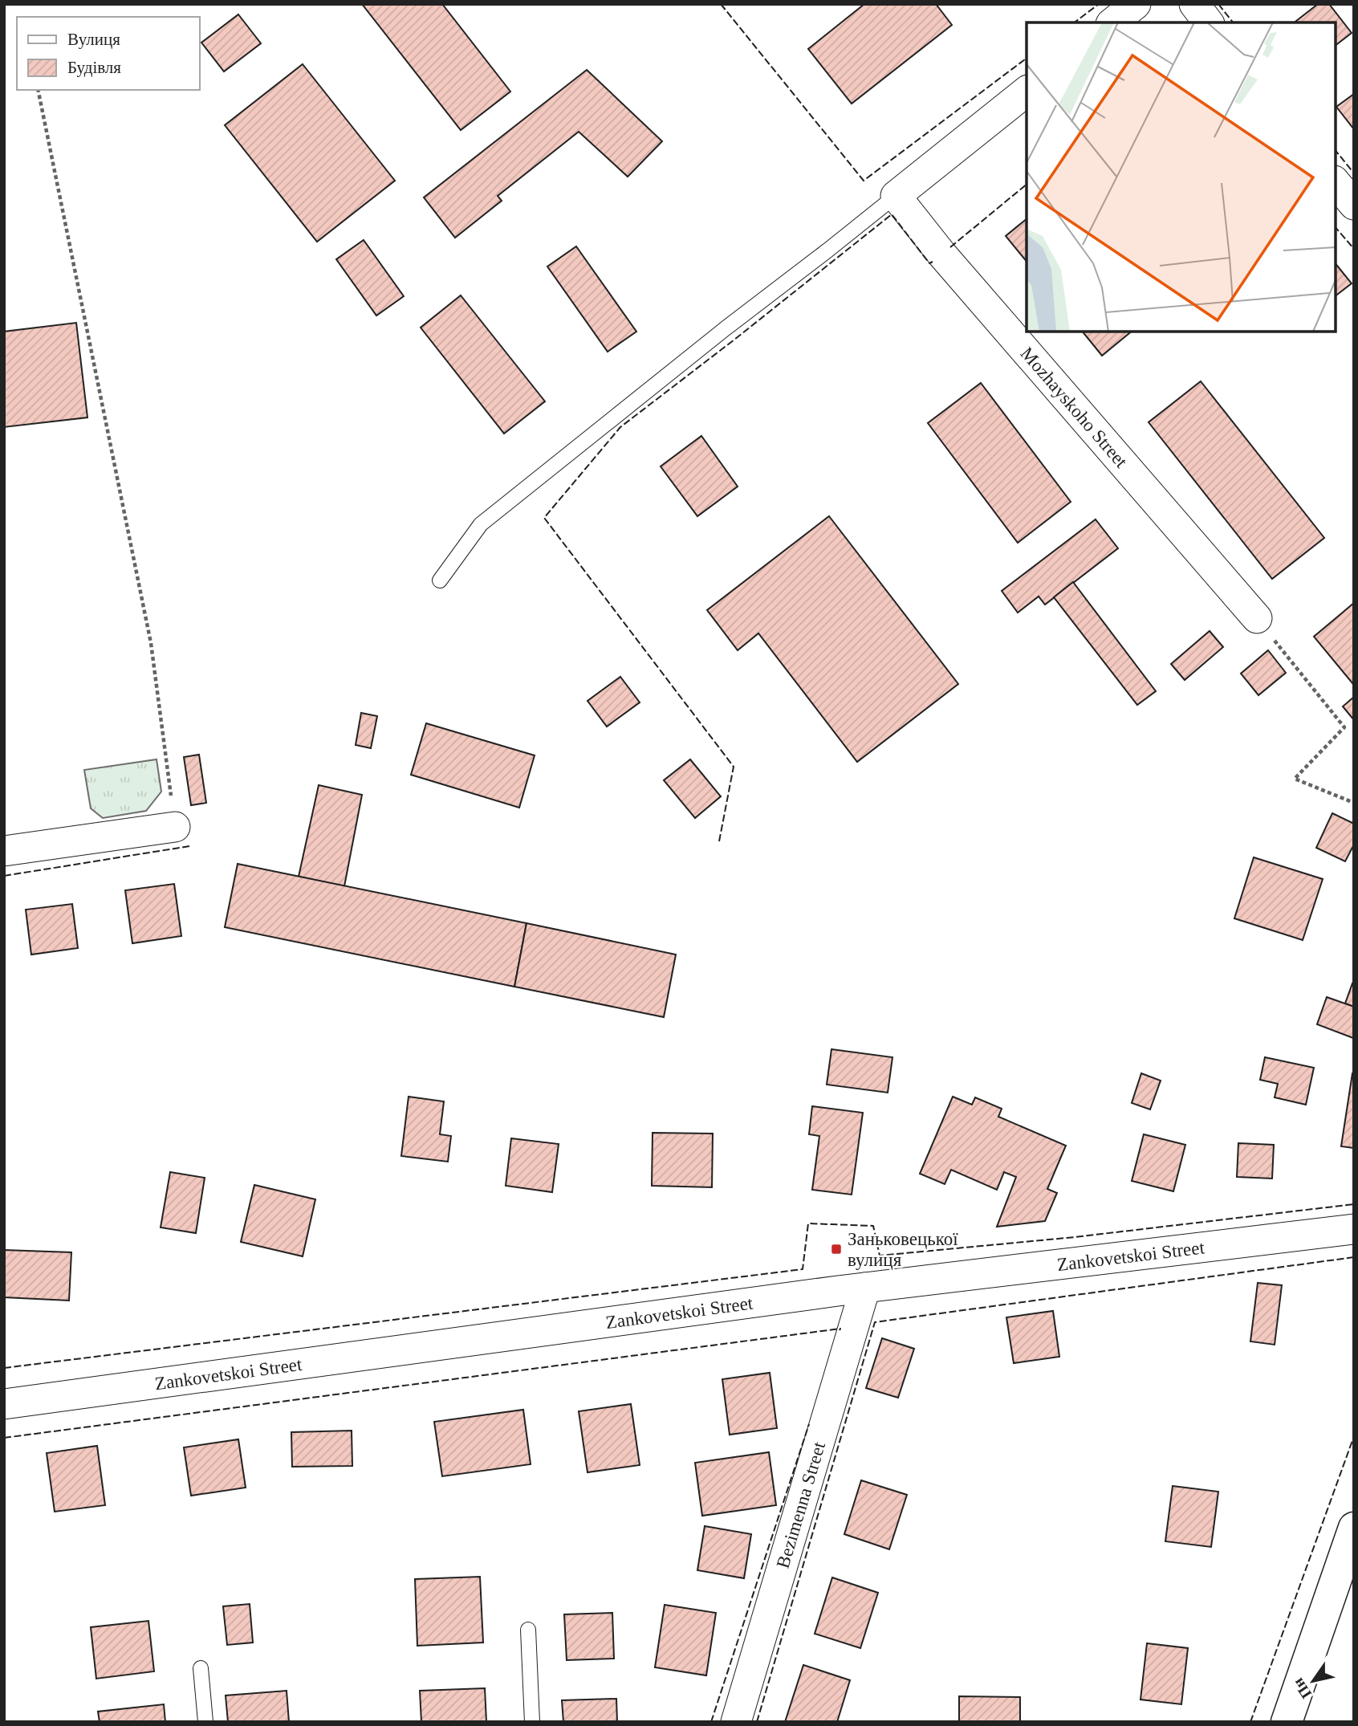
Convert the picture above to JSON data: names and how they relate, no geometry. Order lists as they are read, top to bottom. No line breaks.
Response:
{"streets":{"street":["Mozhayskoho Street","Zankovetskoi Street","Bezimenna Street"]},"crossings":[["Zankovetskoi Street","Bezimenna Street"]],"places":{"transit":["Заньковецької вулиця"]},"legend":["Вулиця","Будівля"],"north":"bottom left"}
